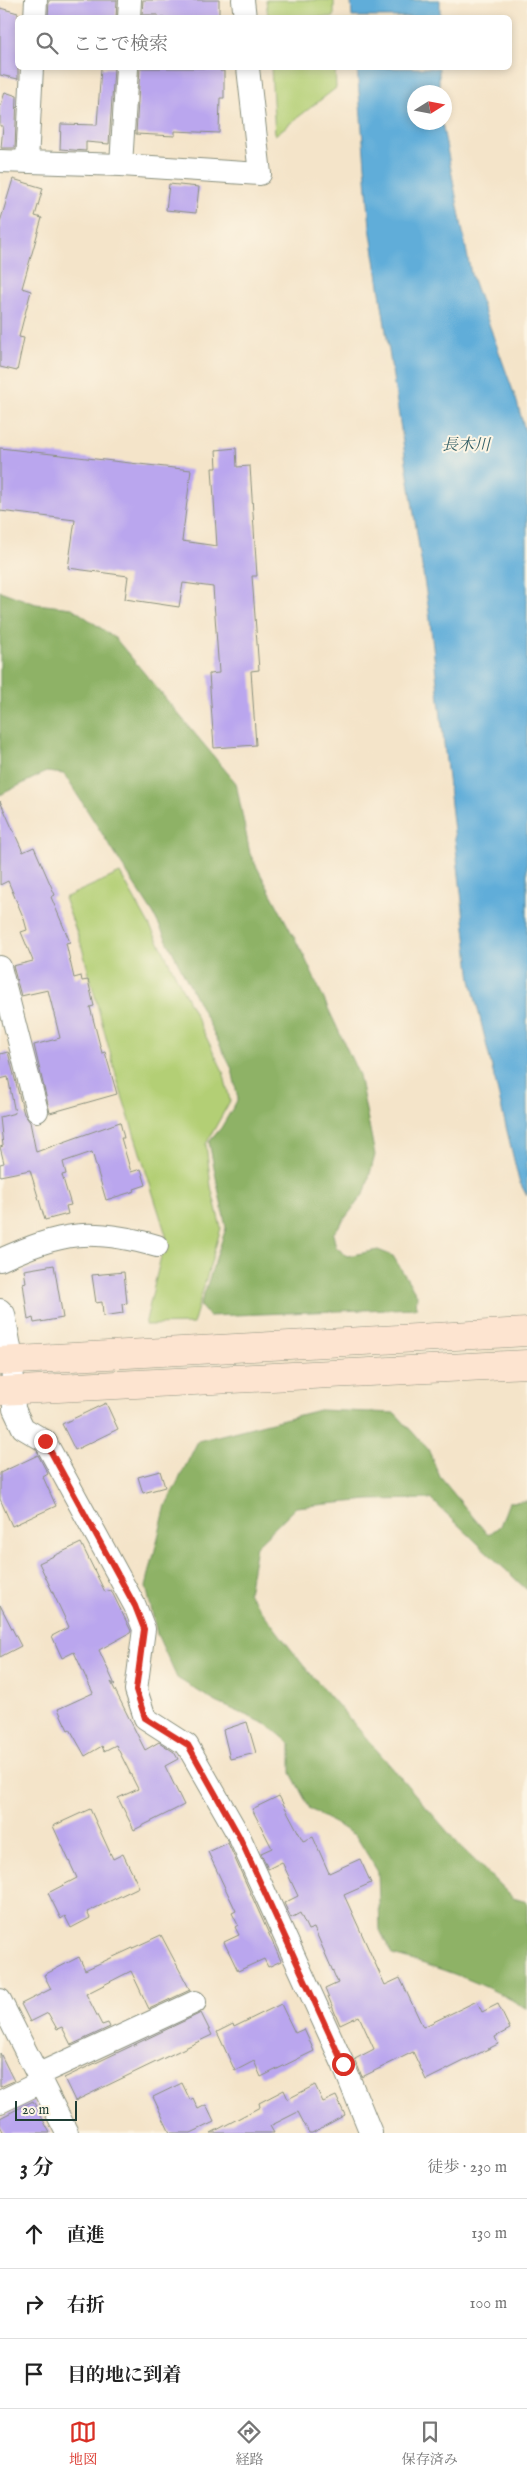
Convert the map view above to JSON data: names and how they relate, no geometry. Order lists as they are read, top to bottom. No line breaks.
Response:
{"water":["長木川"],"scale_bar":"20 m","north":"right","page":{"search":"ここで検索","scale":"20 m","heading":["3 分","徒歩 · 230 m"],"list":[["直進","130 m"],["右折","100 m"],"目的地に到着"],"nav":["地図","経路","保存済み"]}}
